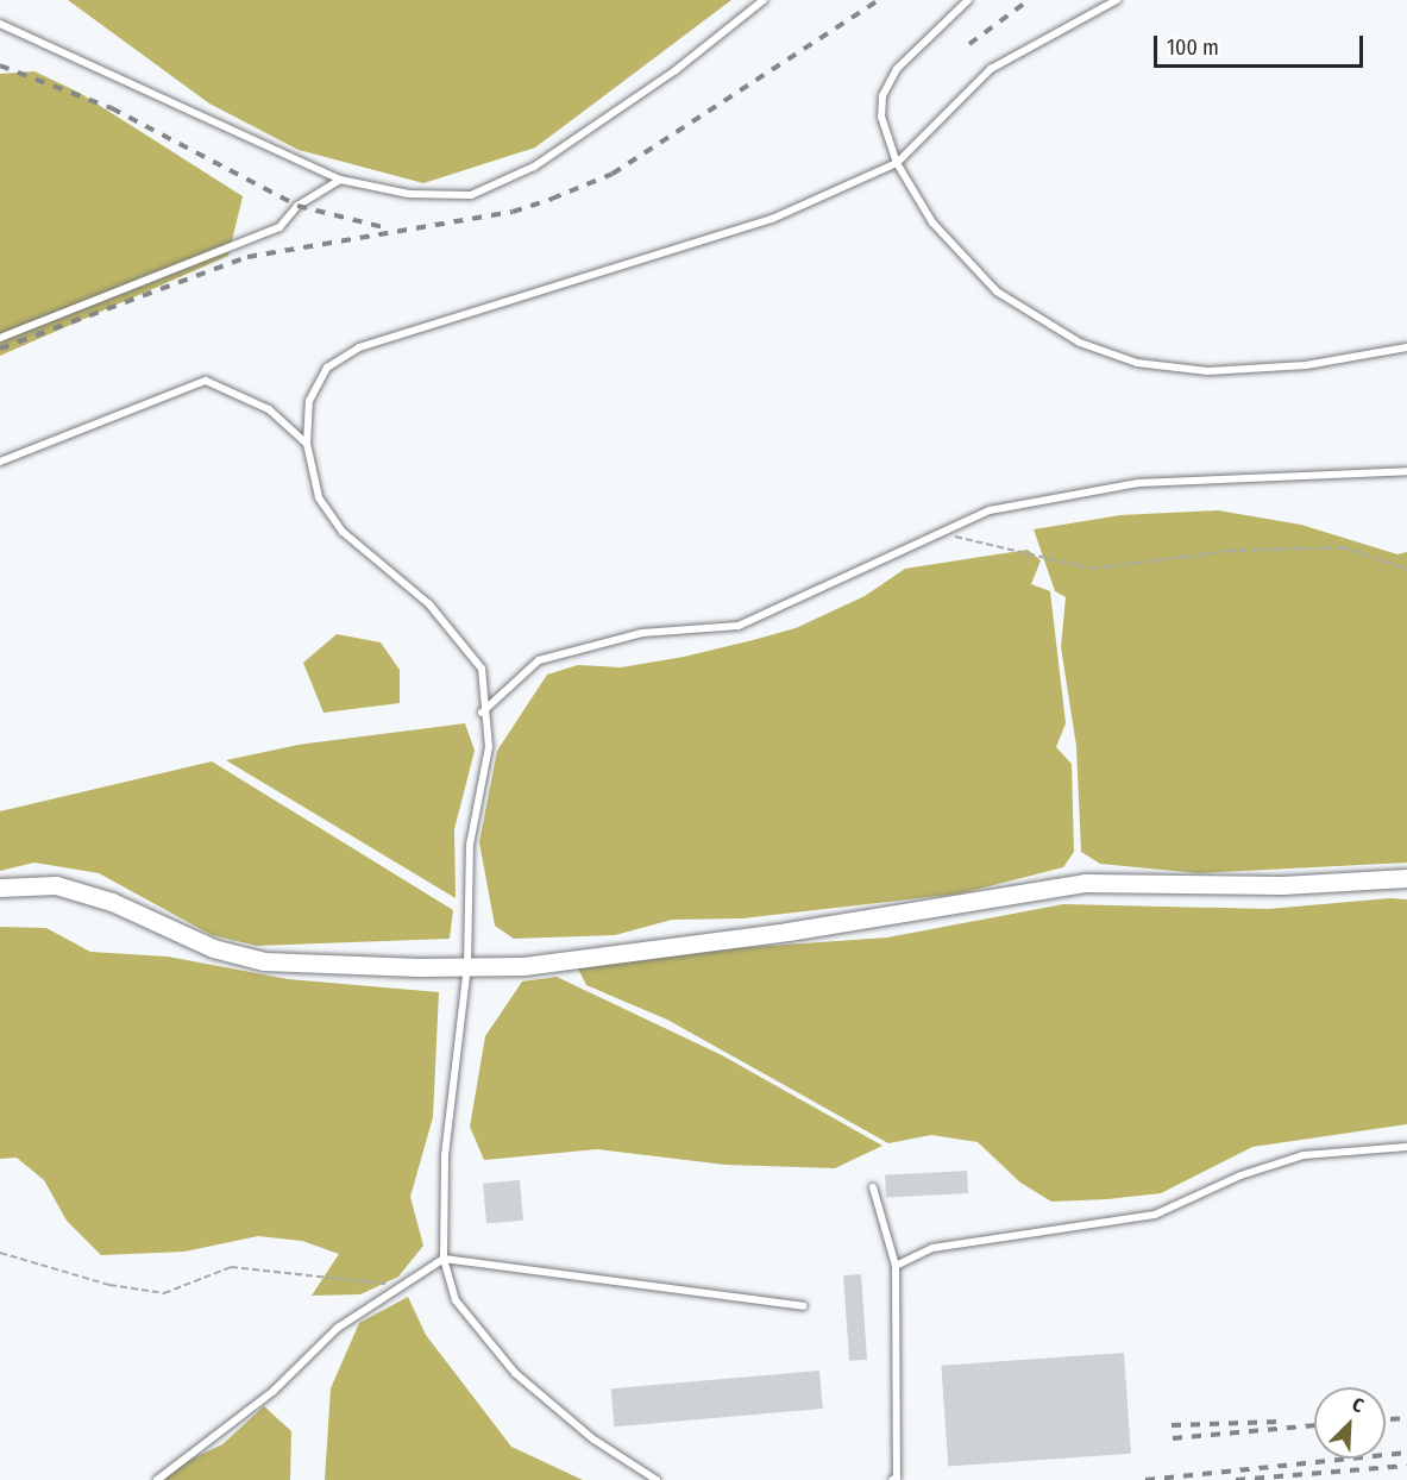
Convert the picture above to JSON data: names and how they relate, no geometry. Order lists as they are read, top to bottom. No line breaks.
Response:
{"scale_bar":"100 m","north":"top right"}
